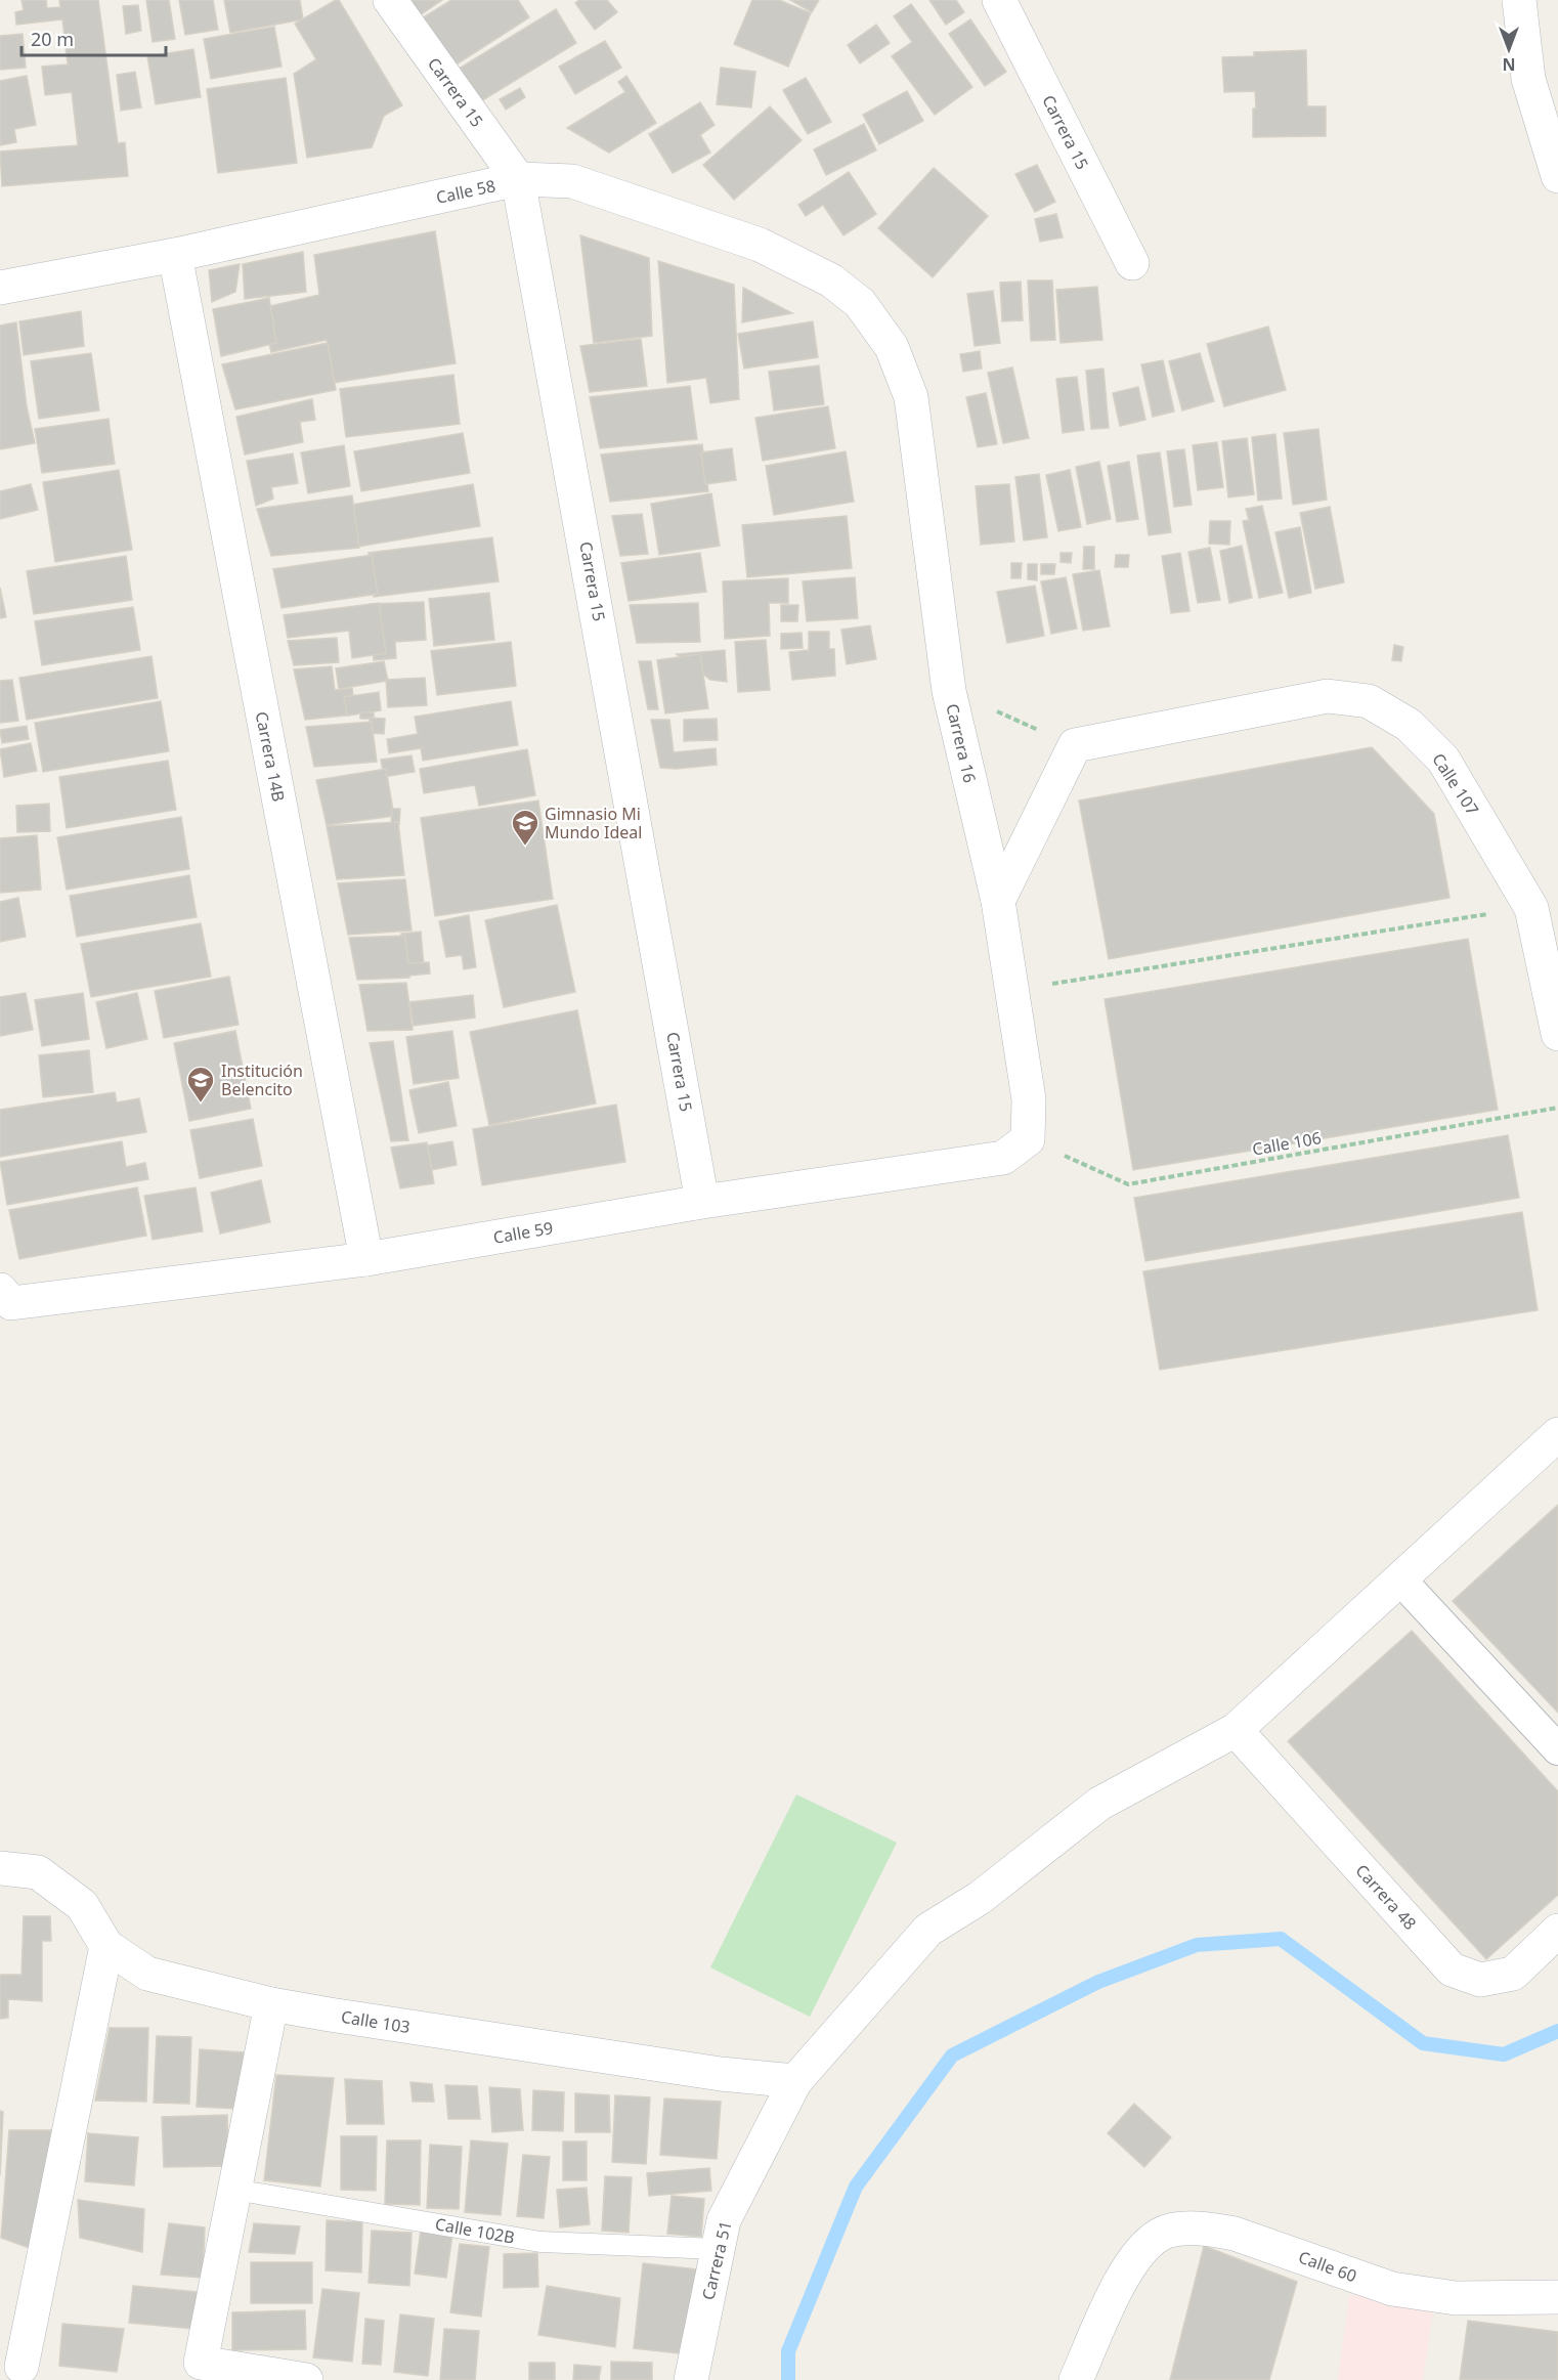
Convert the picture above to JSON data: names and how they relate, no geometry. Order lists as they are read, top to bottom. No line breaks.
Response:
{"streets":{"street":["Carrera 15","Calle 58","Carrera 16","Carrera 14B","Calle 107","Calle 59","Carrera 48","Calle 103","Carrera 51","Calle 60"],"lane":["Calle 102B"],"path":["Calle 106"]},"crossings":[["Carrera 15","Calle 58"],["Carrera 15","Calle 59"],["Calle 58","Carrera 16"],["Calle 58","Carrera 14B"],["Carrera 16","Calle 106"],["Carrera 16","Calle 59"],["Carrera 14B","Calle 59"],["Calle 106","Calle 59"],["Carrera 48","Carrera 51"],["Calle 103","Carrera 51"],["Calle 102B","Carrera 51"]],"places":{"school or university":["Gimnasio Mi Mundo Ideal","Institución Belencito"]},"scale_bar":"20 m","north":"bottom"}
